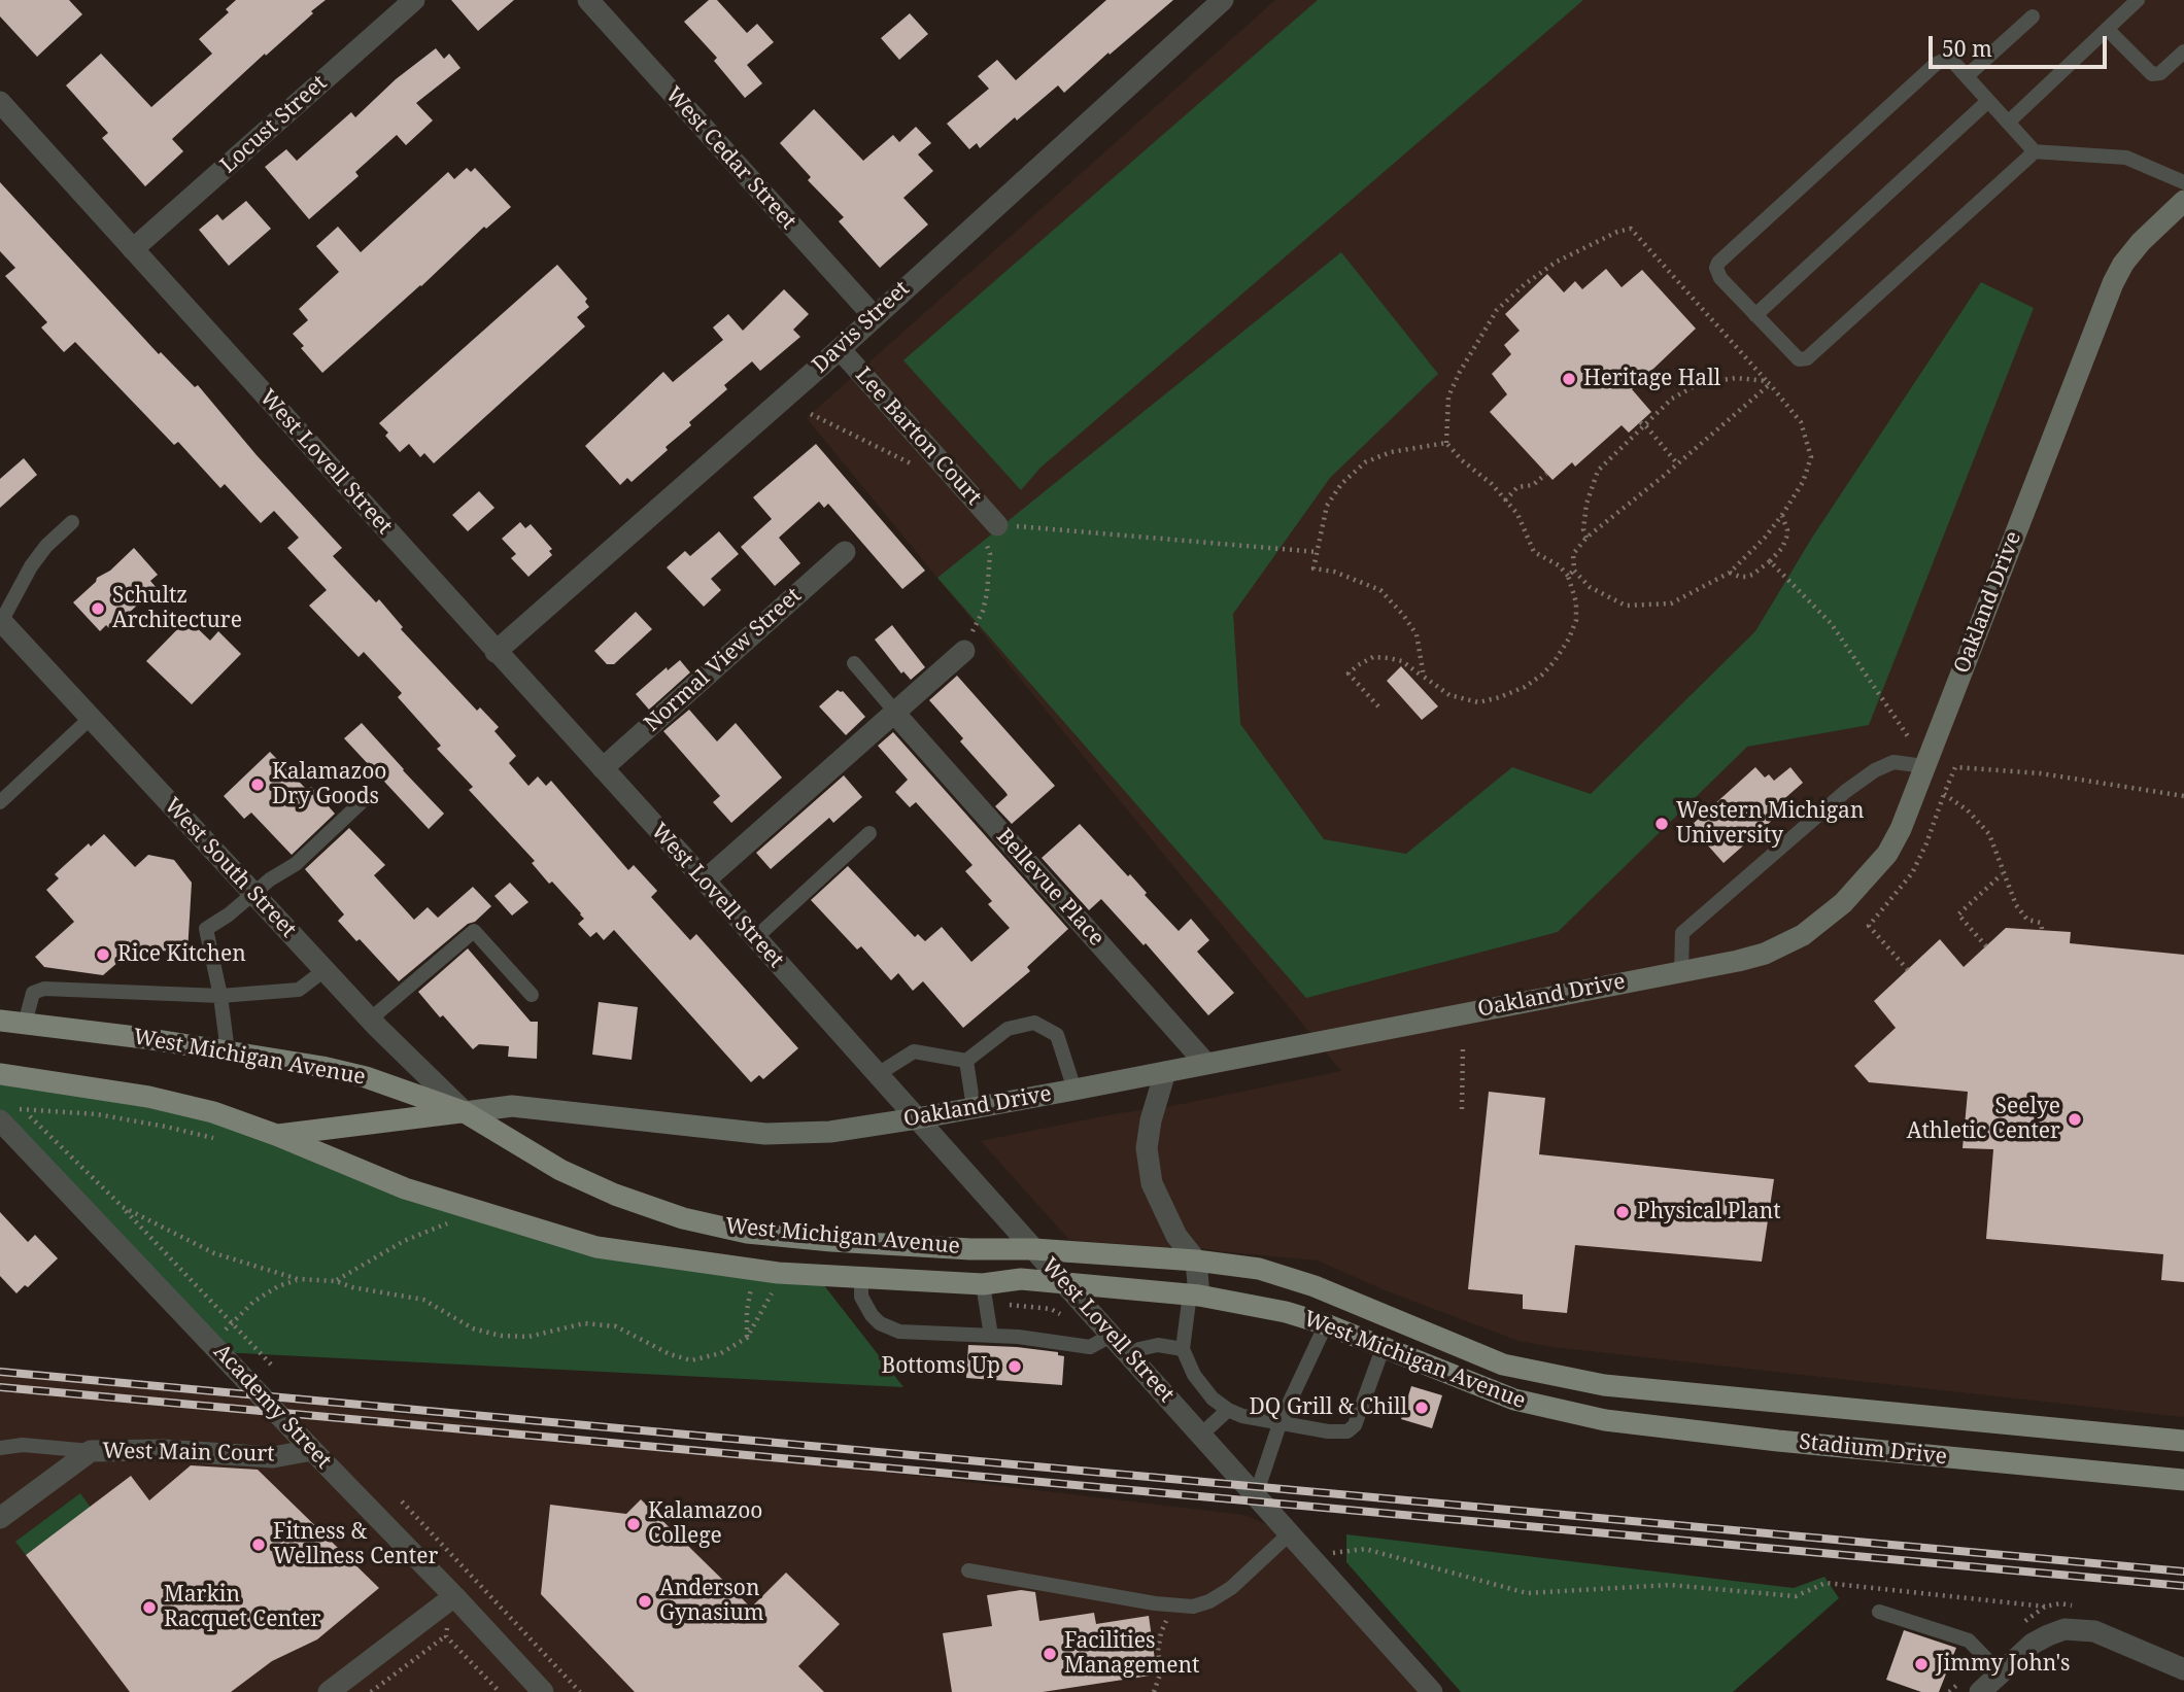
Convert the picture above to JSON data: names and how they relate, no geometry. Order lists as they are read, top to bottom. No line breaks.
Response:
{"streets":{"main road":["Oakland Drive","West Michigan Avenue","Stadium Drive"],"street":["Locust Street","West Cedar Street","Davis Street","Lee Barton Court","West Lovell Street","Normal View Street","West South Street","Bellevue Place","Academy Street","West Main Court"]},"crossings":[["Locust Street","West Lovell Street"],["West Cedar Street","Davis Street"],["Davis Street","Lee Barton Court"],["Davis Street","West Lovell Street"],["West Lovell Street","Oakland Drive"],["West Lovell Street","Normal View Street"],["West Lovell Street","West Michigan Avenue"],["Oakland Drive","West South Street"],["Oakland Drive","Bellevue Place"],["Oakland Drive","West Michigan Avenue"],["West South Street","West Michigan Avenue"],["West Michigan Avenue","Stadium Drive"],["Academy Street","West Main Court"]],"places":["Heritage Hall","Schultz Architecture","Kalamazoo Dry Goods","Western Michigan University","Rice Kitchen","Seelye Athletic Center","Physical Plant","Bottoms Up","DQ Grill & Chill","Kalamazoo College","Fitness & Wellness Center","Anderson Gynasium","Markin Racquet Center","Facilities Management","Jimmy John's"],"scale_bar":"50 m"}
